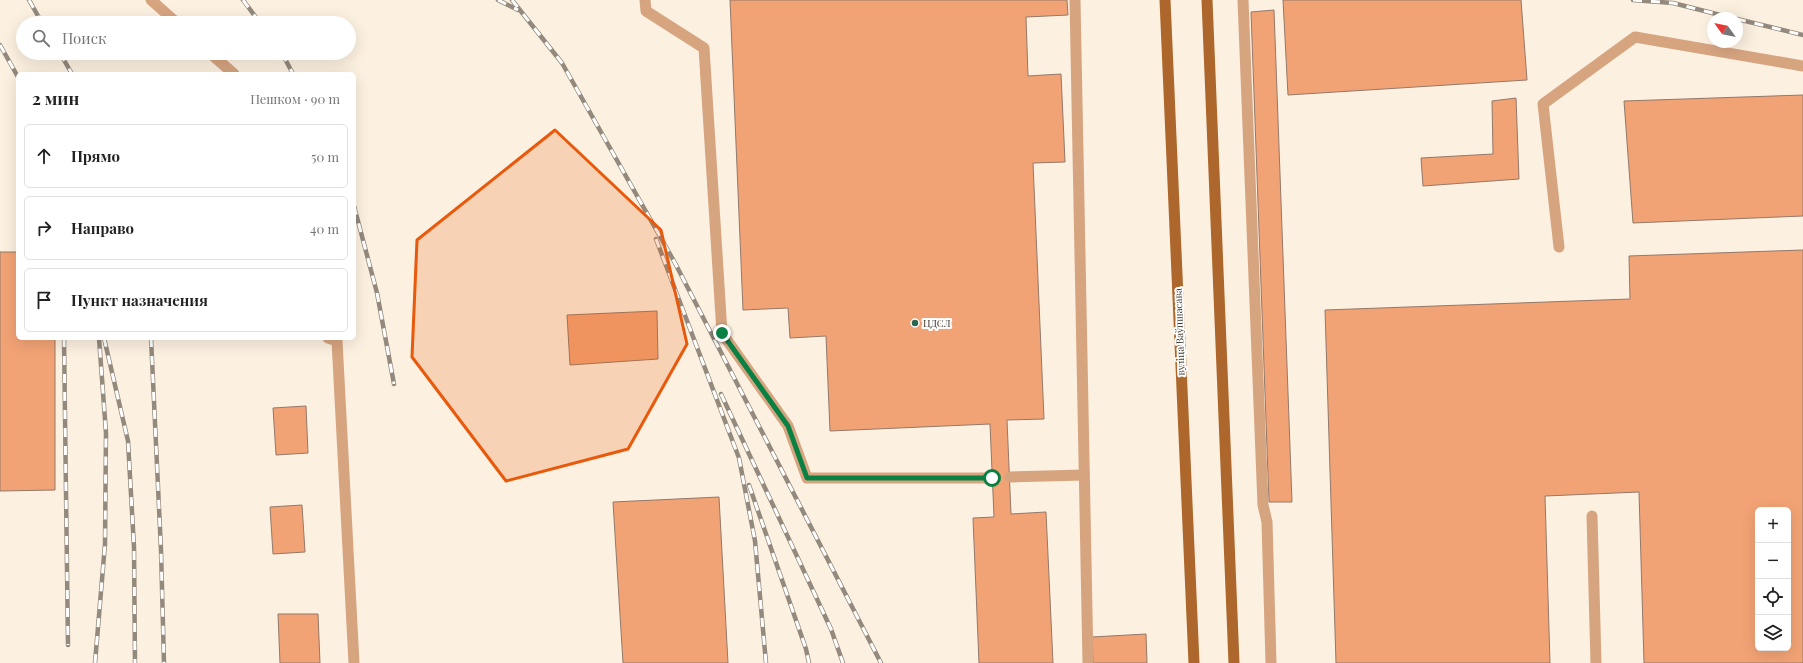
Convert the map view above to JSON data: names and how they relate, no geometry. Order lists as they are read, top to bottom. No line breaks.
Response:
{"streets":{"main road":["вуліца Ваўпшасава"]},"places":["ЦДСЛ"],"north":"top left","page":{"search":"Поиск","heading":["2 мин","Пешком · 90 m"],"list":[["Прямо","50 m"],["Направо","40 m"],"Пункт назначения"],"map_buttons":["+","−"]}}
